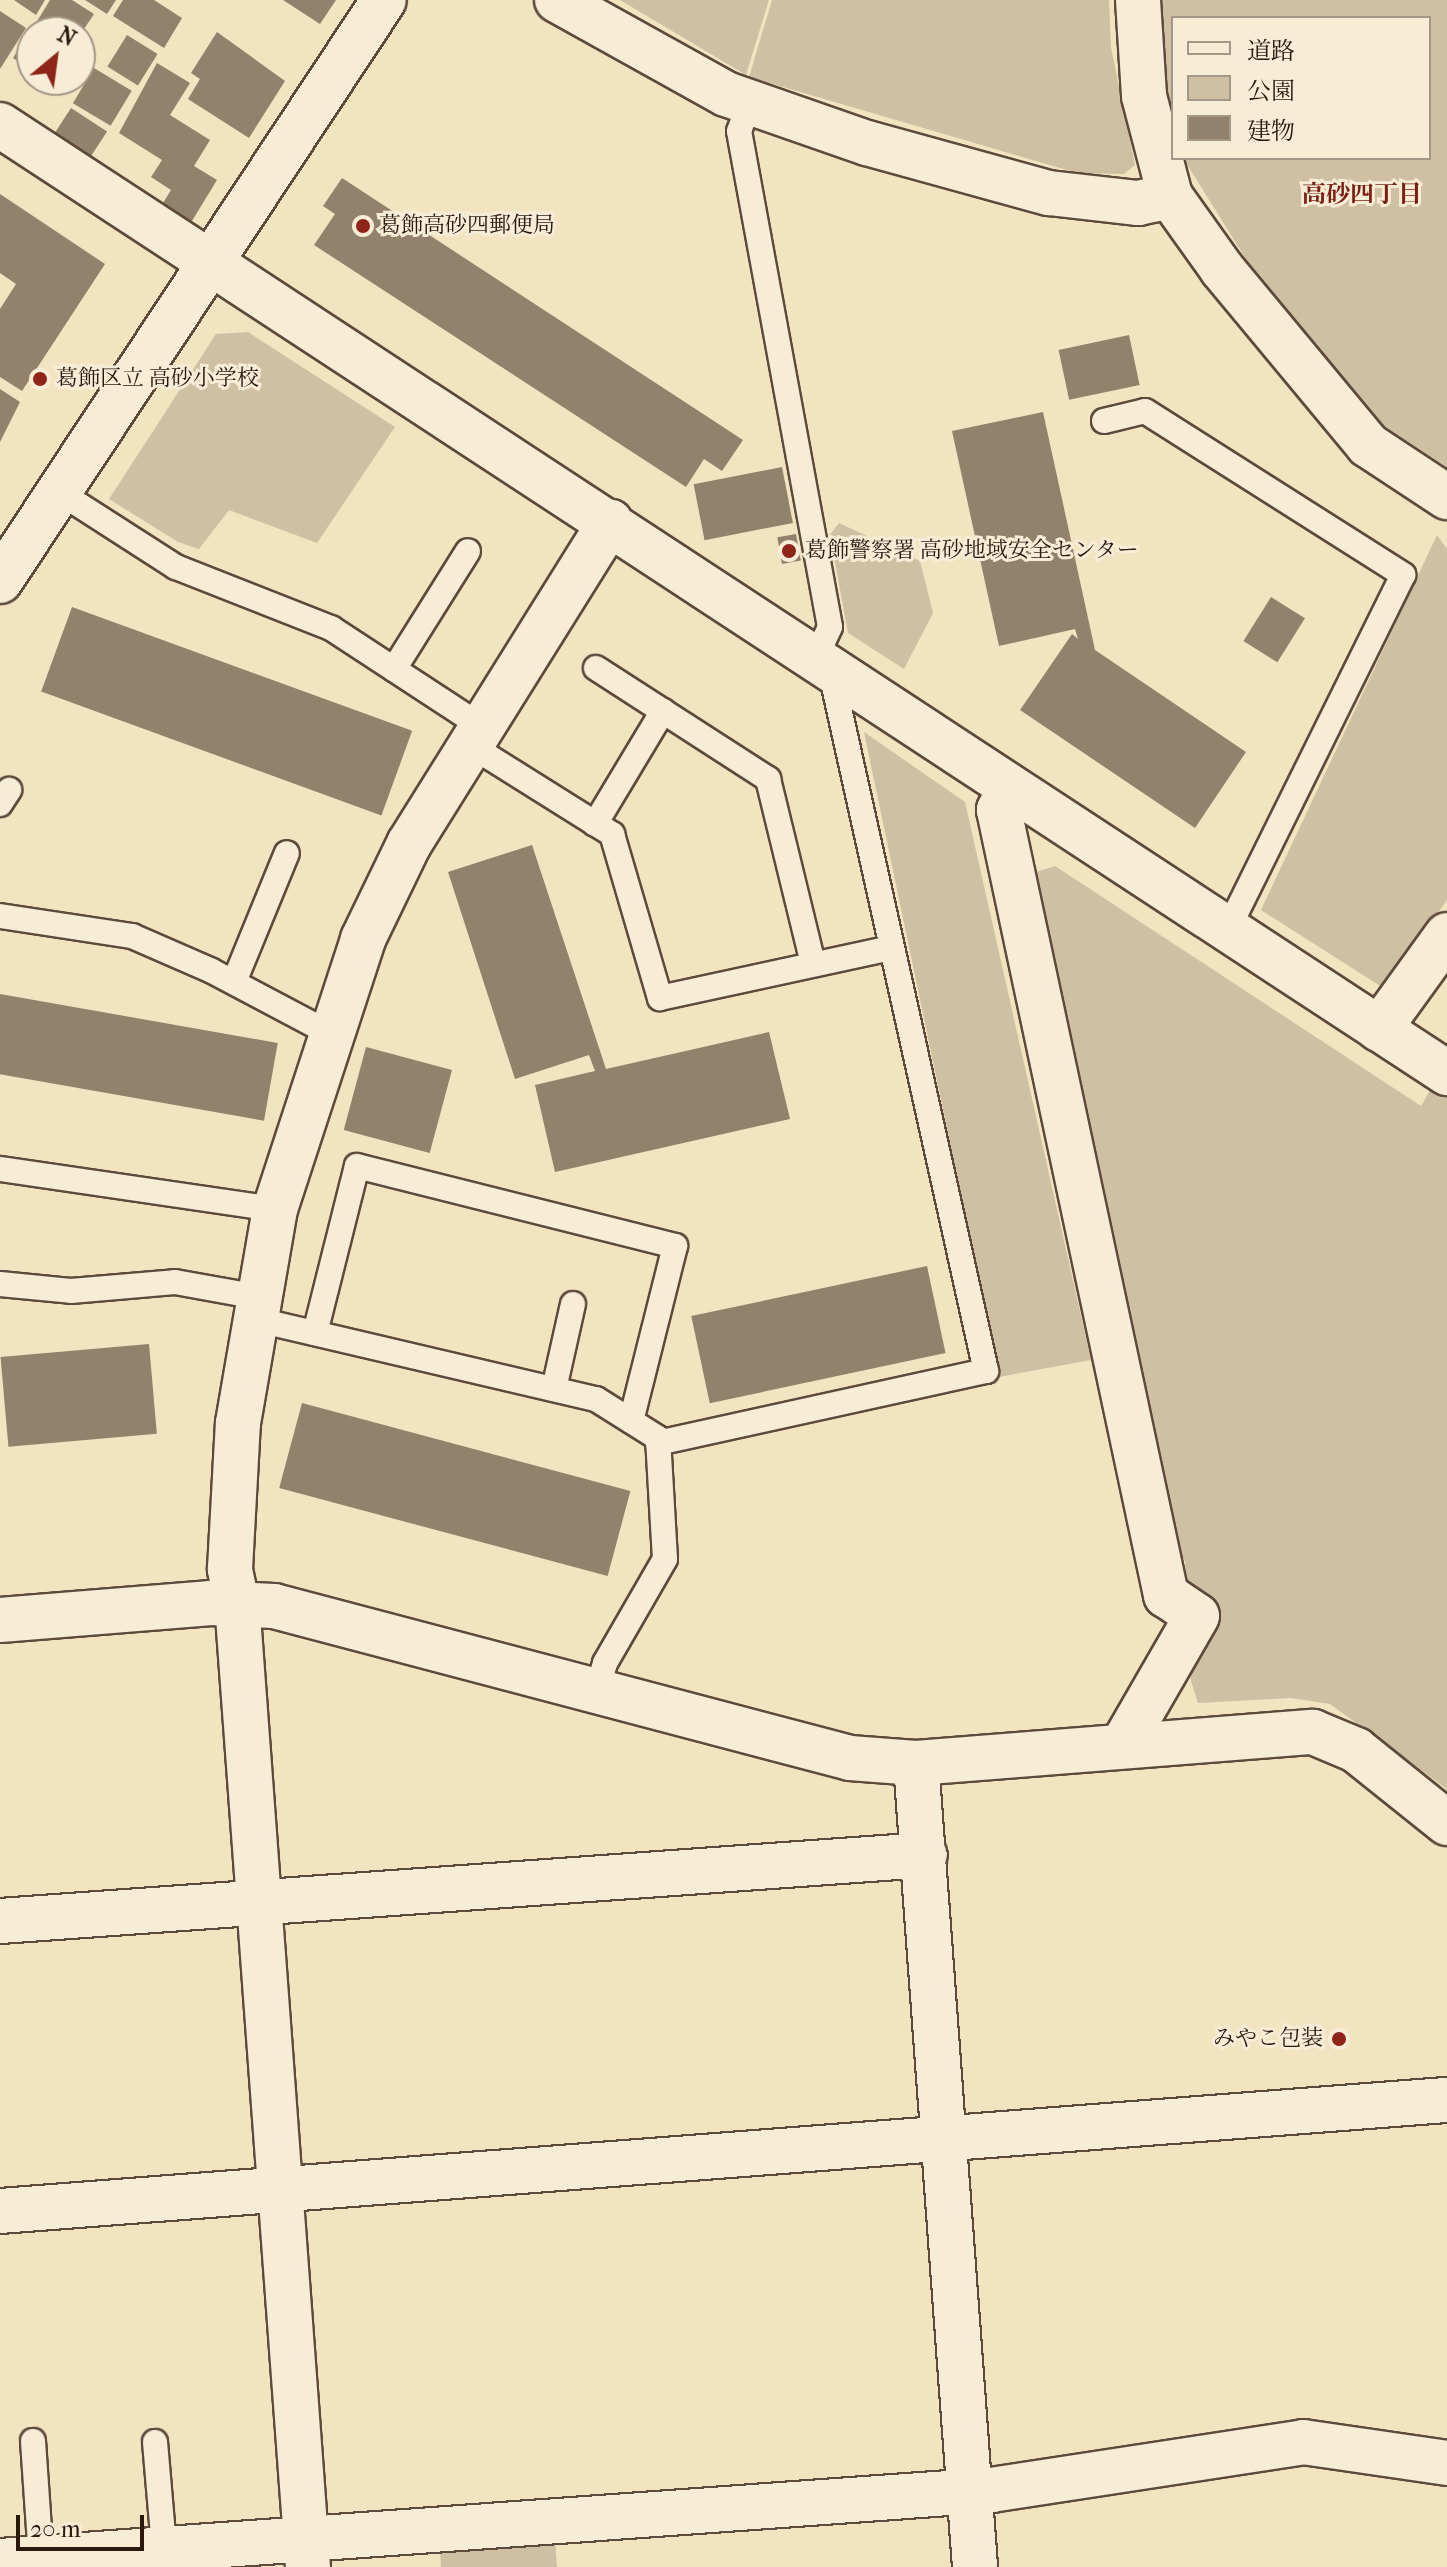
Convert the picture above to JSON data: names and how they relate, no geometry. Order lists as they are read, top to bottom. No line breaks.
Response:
{"districts":["高砂四丁目"],"places":["葛飾高砂四郵便局","葛飾区立 高砂小学校","葛飾警察署 高砂地域安全センター","みやこ包装"],"legend":["道路","公園","建物"],"scale_bar":"20 m","north":"top right"}
